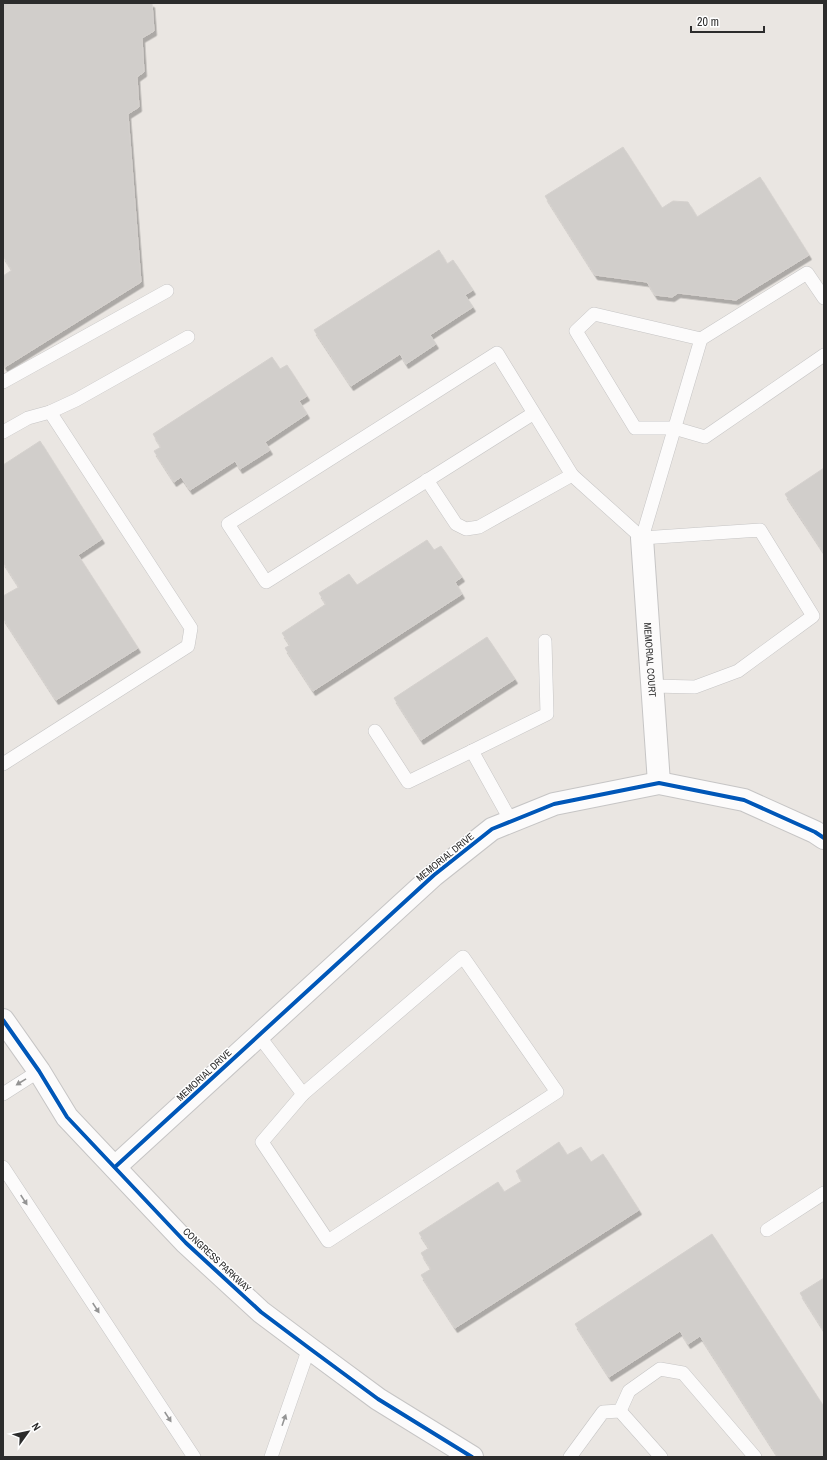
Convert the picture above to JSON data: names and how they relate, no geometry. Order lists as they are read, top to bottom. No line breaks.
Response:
{"streets":{"street":["MEMORIAL COURT","MEMORIAL DRIVE","CONGRESS PARKWAY"]},"crossings":[["MEMORIAL COURT","MEMORIAL DRIVE"],["MEMORIAL DRIVE","CONGRESS PARKWAY"]],"scale_bar":"20 m","north":"top right"}
